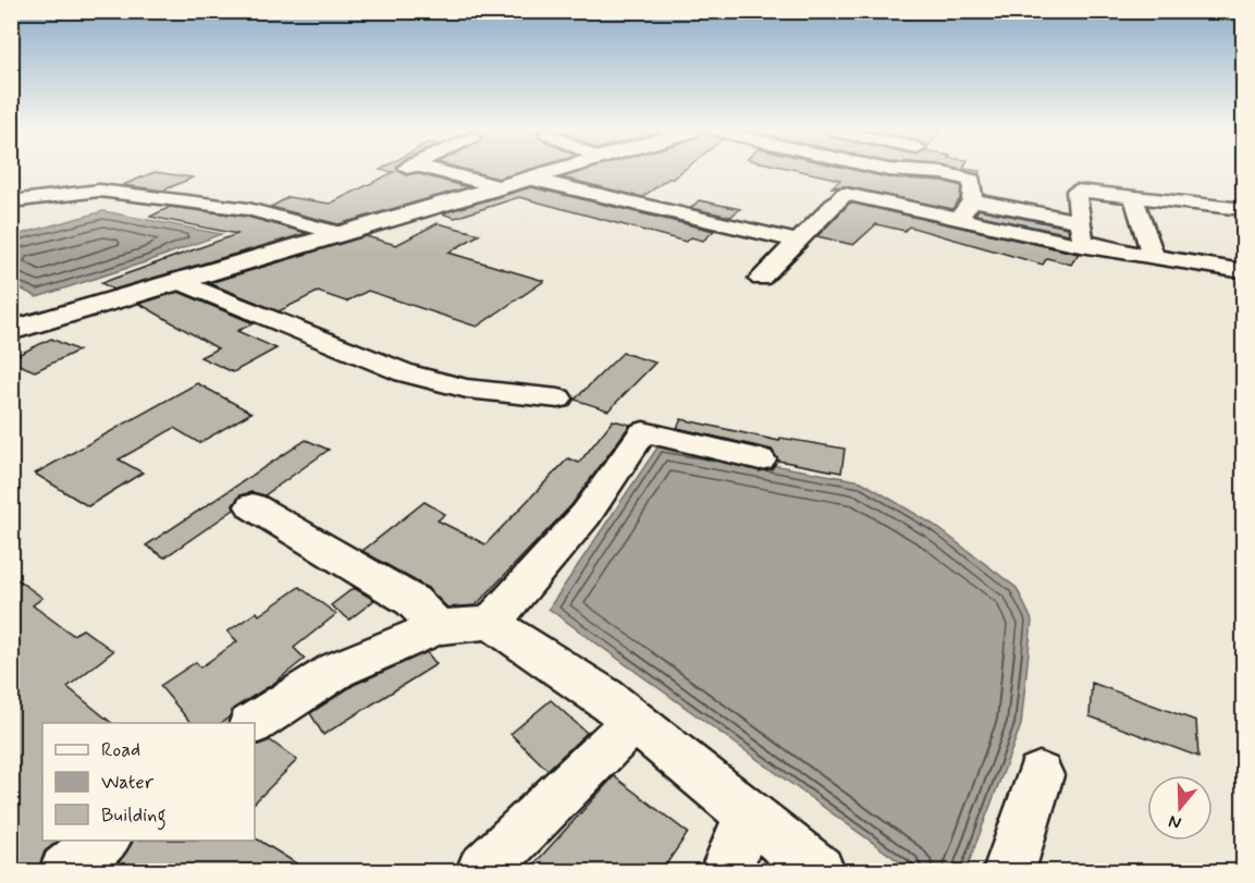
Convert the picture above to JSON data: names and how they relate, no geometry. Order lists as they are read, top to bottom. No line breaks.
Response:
{"legend":["Road","Water","Building"],"north":"bottom"}
